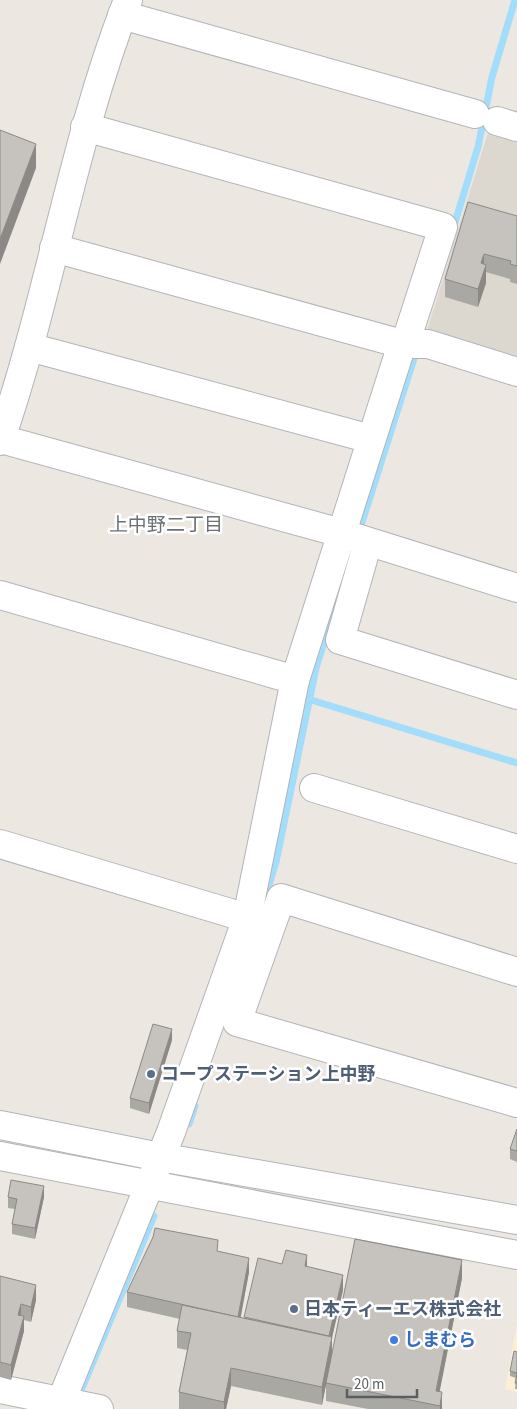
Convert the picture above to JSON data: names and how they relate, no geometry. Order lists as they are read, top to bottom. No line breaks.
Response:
{"districts":["上中野二丁目"],"places":["コープステーション上中野","日本ティーエス株式会社","しまむら"],"scale_bar":"20 m"}
